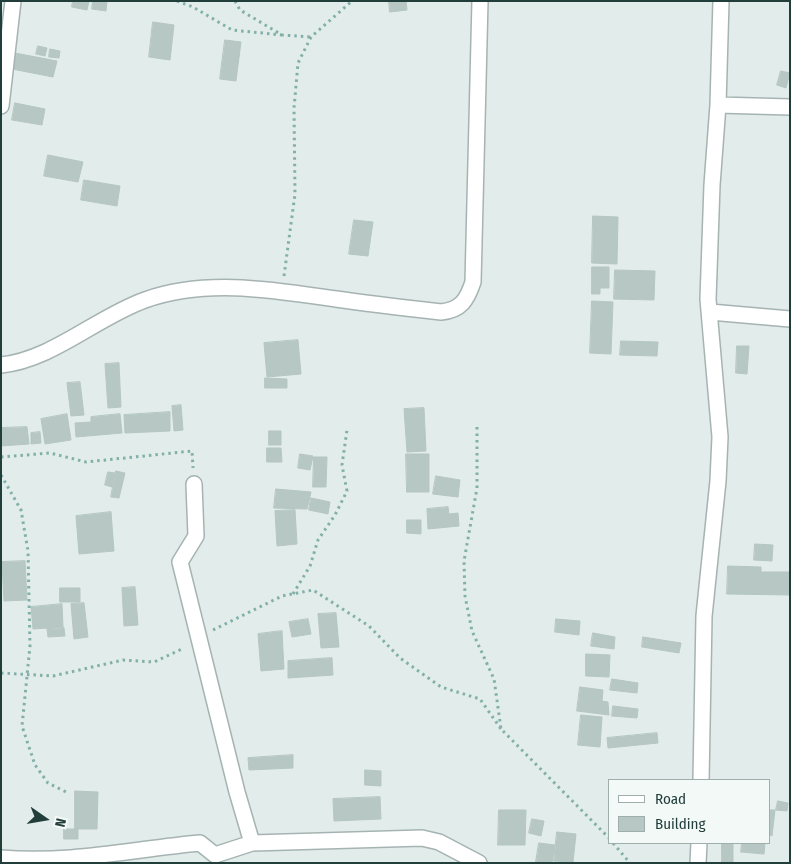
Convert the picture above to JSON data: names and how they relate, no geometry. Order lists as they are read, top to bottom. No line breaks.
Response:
{"legend":["Road","Building"],"north":"right"}
